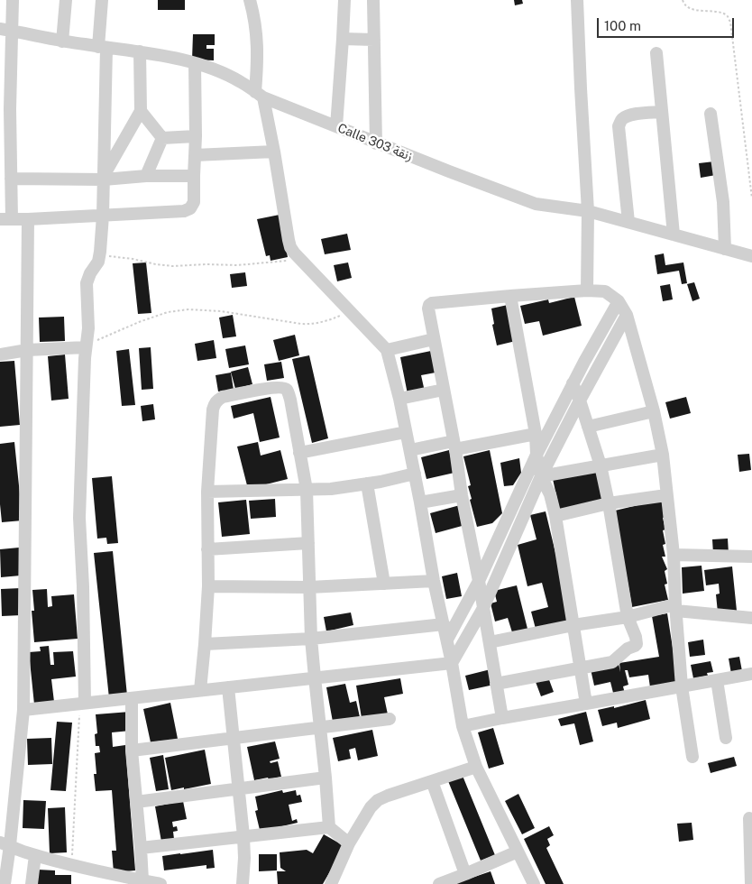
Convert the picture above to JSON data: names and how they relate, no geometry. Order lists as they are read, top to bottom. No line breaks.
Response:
{"streets":{"street":["Calle 303 زنقة"]},"scale_bar":"100 m"}
